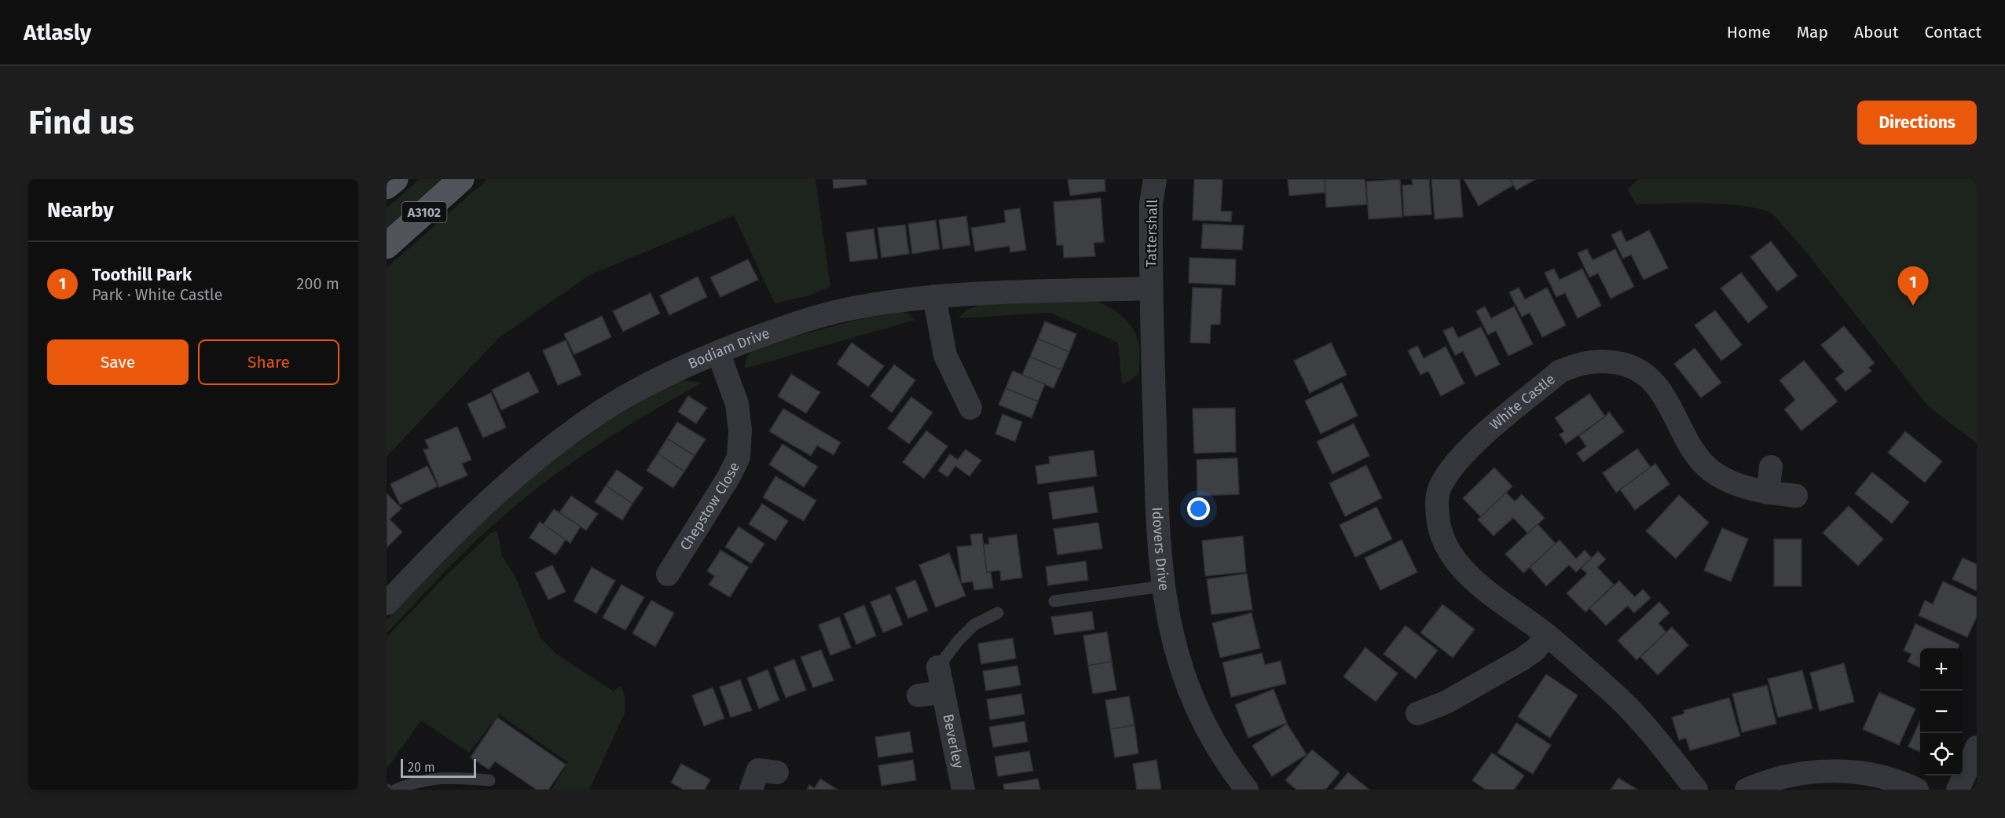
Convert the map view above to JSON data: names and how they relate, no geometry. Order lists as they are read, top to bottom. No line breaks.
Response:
{"streets":{"main road":["A3102"],"street":["Tattershall","Bodiam Drive","White Castle","Chepstow Close","Idovers Drive","Beverley"]},"crossings":[["Tattershall","Bodiam Drive"],["Tattershall","Idovers Drive"],["Bodiam Drive","Chepstow Close"],["Bodiam Drive","Idovers Drive"]],"scale_bar":"20 m","page":{"header":"Atlasly","nav":["Home","Map","About","Contact"],"buttons":["Directions",["Save","Share"]],"title":"Find us","heading":"Nearby","list":[{"mark":"1","name":"Toothill Park","note":"Park · White Castle","value":"200 m"}],"pins":"1","map_buttons":["+","−"],"scale":"20 m"}}
